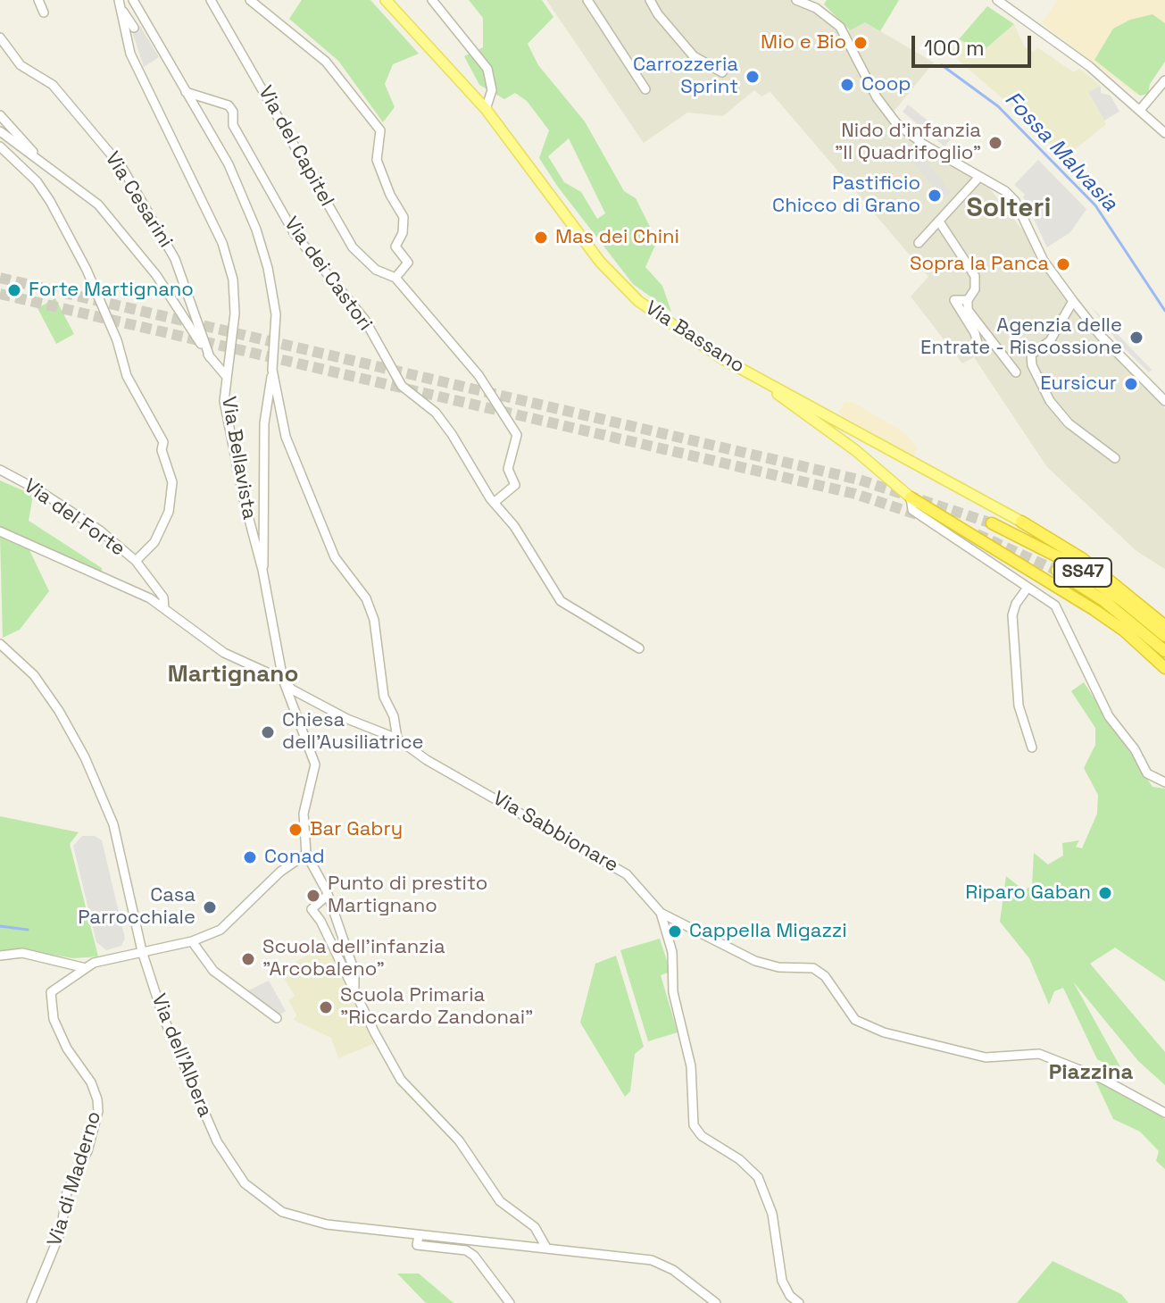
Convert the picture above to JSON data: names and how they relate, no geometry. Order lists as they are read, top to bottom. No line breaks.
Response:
{"streets":{"highway":["SS47"],"main road":["Via Bassano"],"street":["Via del Capitel","Via Cesarini","Via dei Castori","Via Bellavista","Via del Forte","Via Sabbionare","Via dell'Albera","Via di Maderno"]},"crossings":[["Via del Capitel","Via dei Castori"],["Via Cesarini","Via Bellavista"],["Via dei Castori","Via Bellavista"],["Via dei Castori","Via Sabbionare"],["Via Bellavista","Via del Forte"],["Via Bellavista","Via Sabbionare"],["Via Bellavista","Via di Maderno"],["Via del Forte","Via Sabbionare"],["Via dell'Albera","Via di Maderno"]],"districts":["Solteri","Martignano","Piazzina"],"water":["Fossa Malvasia"],"places":["Mio e Bio","Carrozzeria Sprint","Coop","Nido d'infanzia \"Il Quadrifoglio\"","Pastificio Chicco di Grano","Mas dei Chini","Sopra la Panca","Forte Martignano","Agenzia delle Entrate - Riscossione","Eursicur","Chiesa dell'Ausiliatrice","Bar Gabry","Conad","Riparo Gaban","Punto di prestito Martignano","Casa Parrocchiale","Cappella Migazzi","Scuola dell'infanzia \"Arcobaleno\"","Scuola Primaria \"Riccardo Zandonai\""],"scale_bar":"100 m"}
